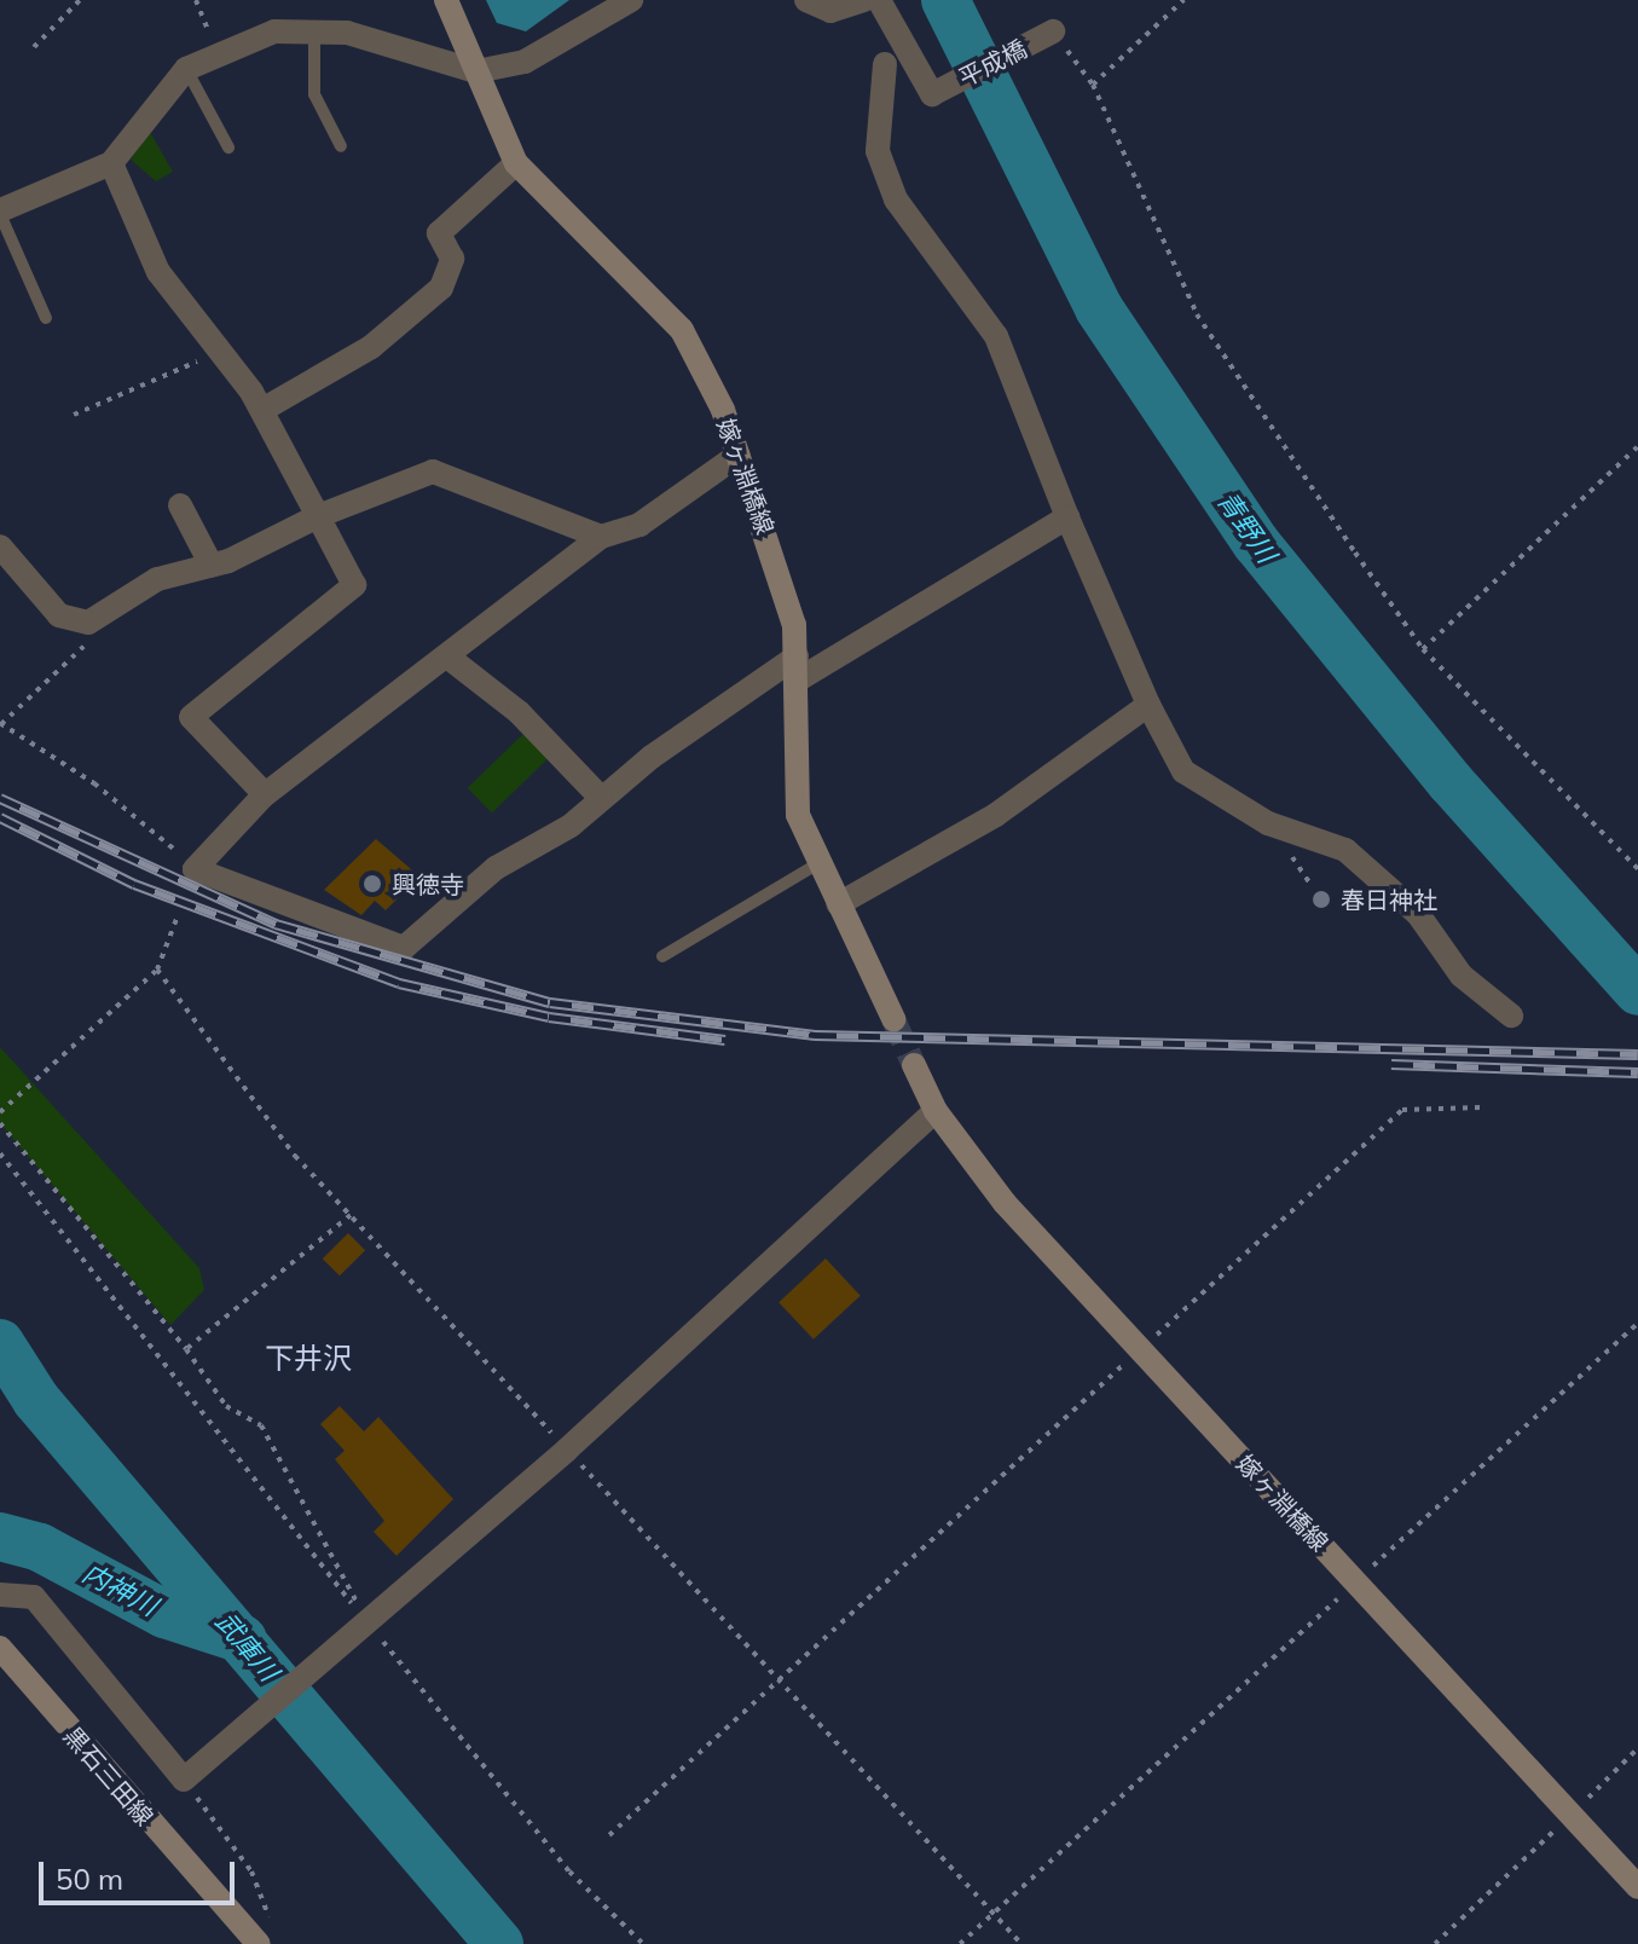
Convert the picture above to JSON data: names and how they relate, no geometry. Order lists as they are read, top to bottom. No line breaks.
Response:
{"streets":{"street":["平成橋","嫁ヶ淵橋線","黒石三田線"]},"districts":["下井沢"],"water":["青野川","内神川","武庫川"],"places":["興徳寺","春日神社"],"scale_bar":"50 m"}
